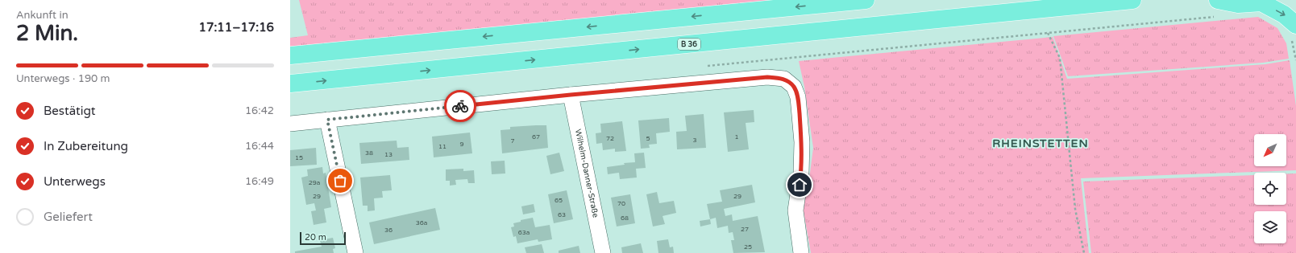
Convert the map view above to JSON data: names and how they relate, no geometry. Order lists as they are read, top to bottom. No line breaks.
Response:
{"streets":{"main road":["B 36"],"street":["Wilhelm-Danner-Straße"]},"districts":["RHEINSTETTEN"],"house_numbers":["67","1","72","5","3","7","9","11","38","13","15","29a","29","29","65","70","63","68","36a","27","36","63a","25"],"scale_bar":"20 m","north":"bottom left","page":{"heading":["2 Min.","Ankunft in","17:11–17:16"],"bar":"Unterwegs · 190 m","list":[["Bestätigt","16:42"],["In Zubereitung","16:44"],["Unterwegs","16:49"],"Geliefert"],"scale":"20 m"}}
